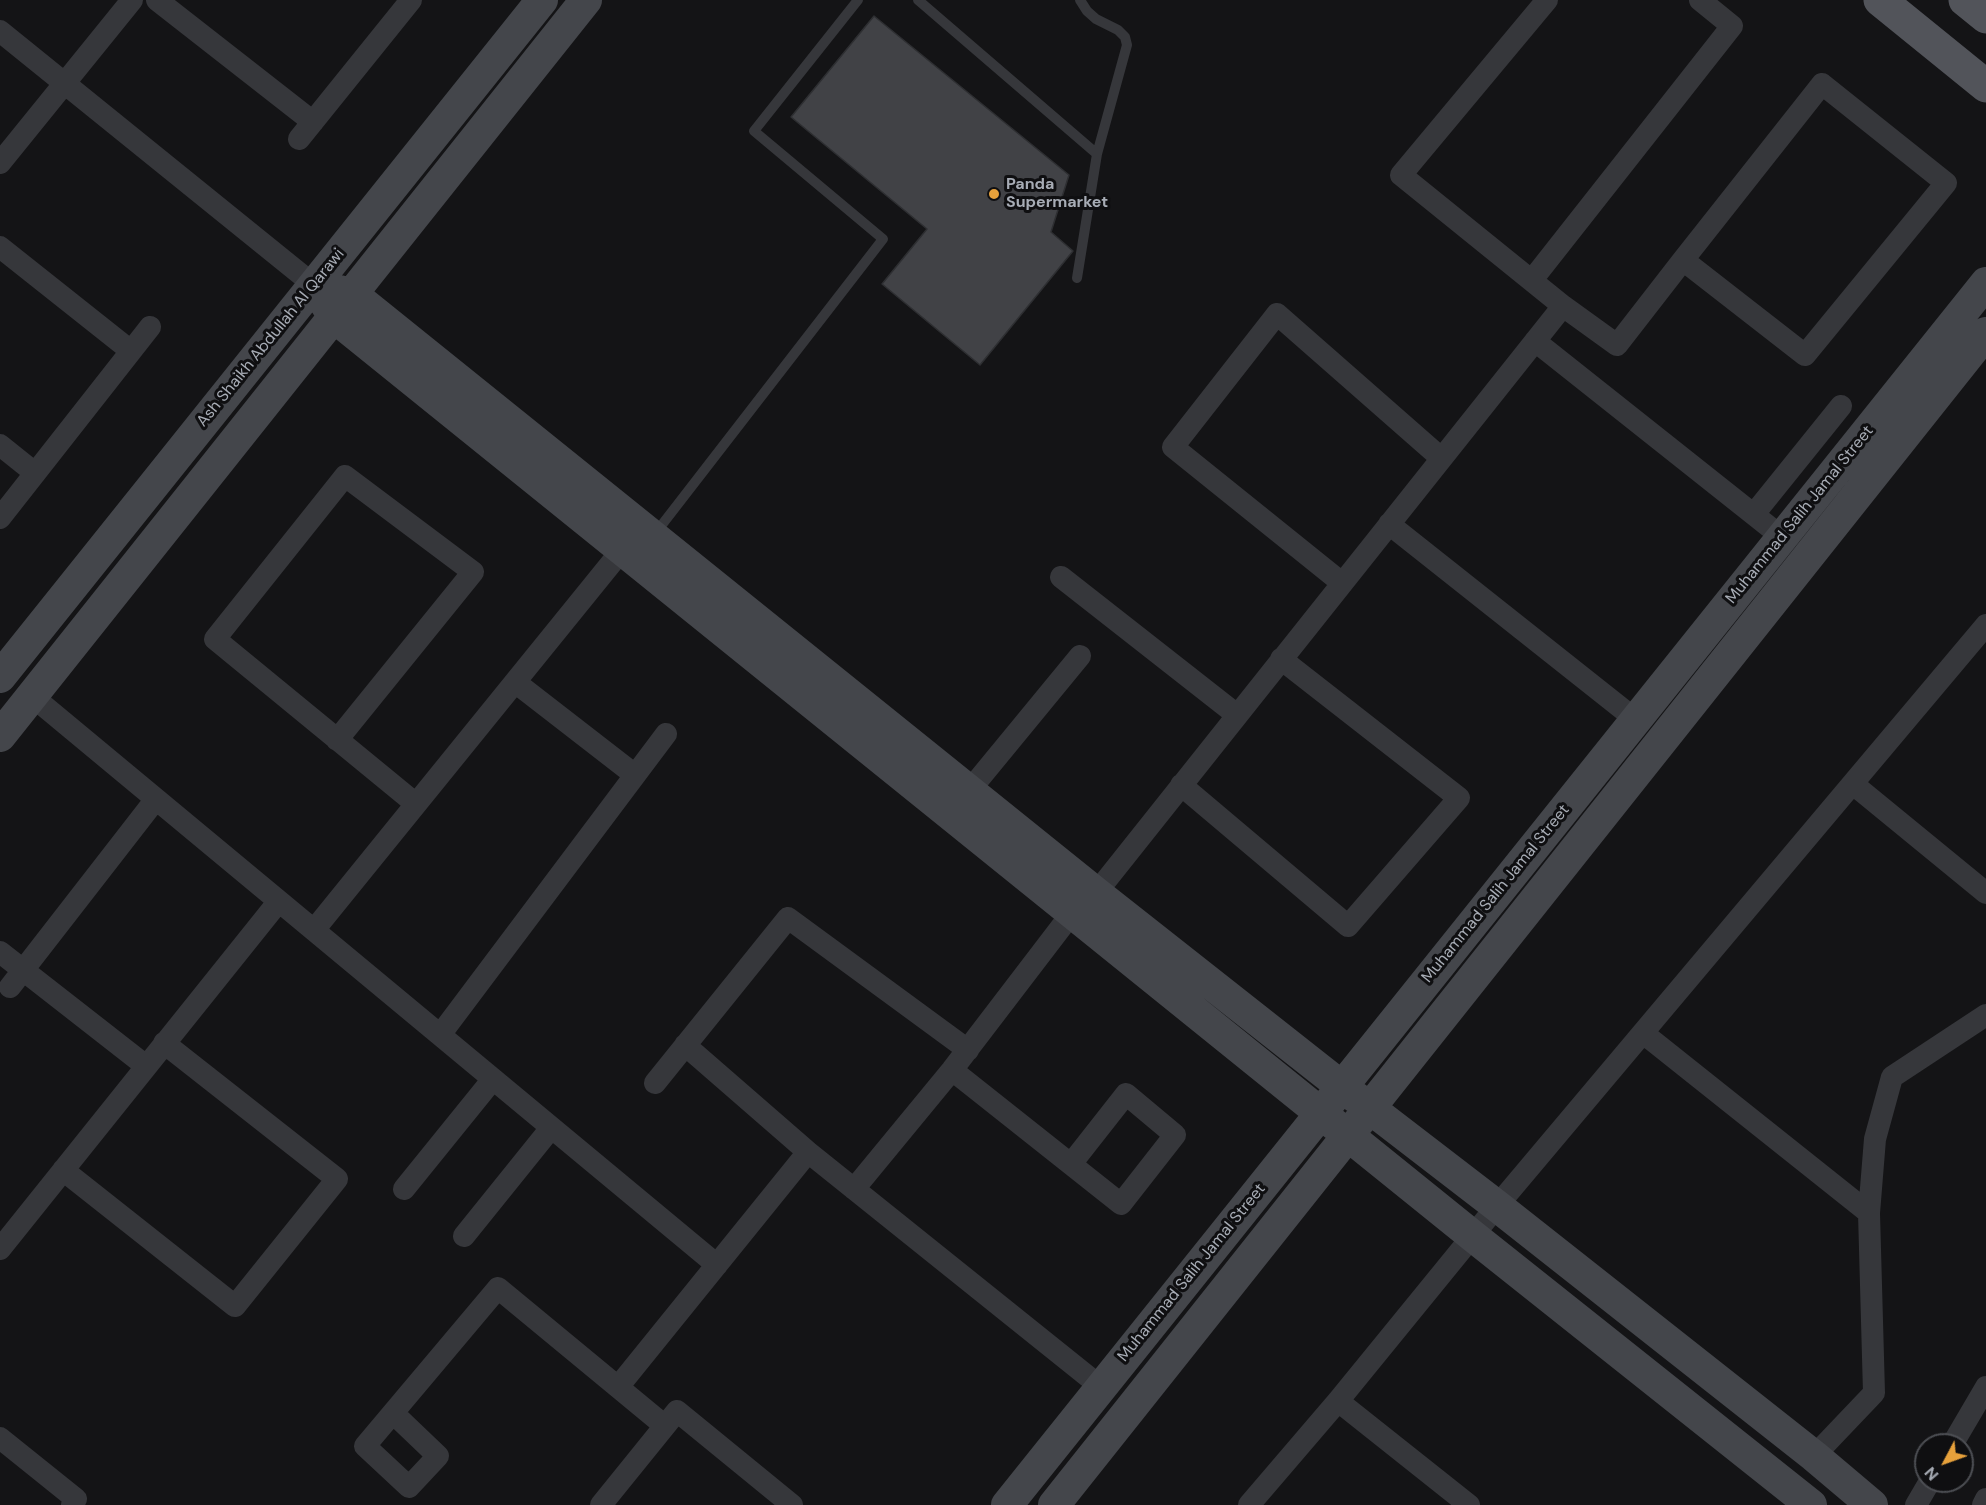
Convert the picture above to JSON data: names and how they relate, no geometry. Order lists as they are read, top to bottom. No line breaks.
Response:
{"streets":{"street":["Ash Shaikh Abdullah Al Qarawi","Muhammad Salih Jamal Street"]},"places":["Panda Supermarket"],"north":"bottom left"}
